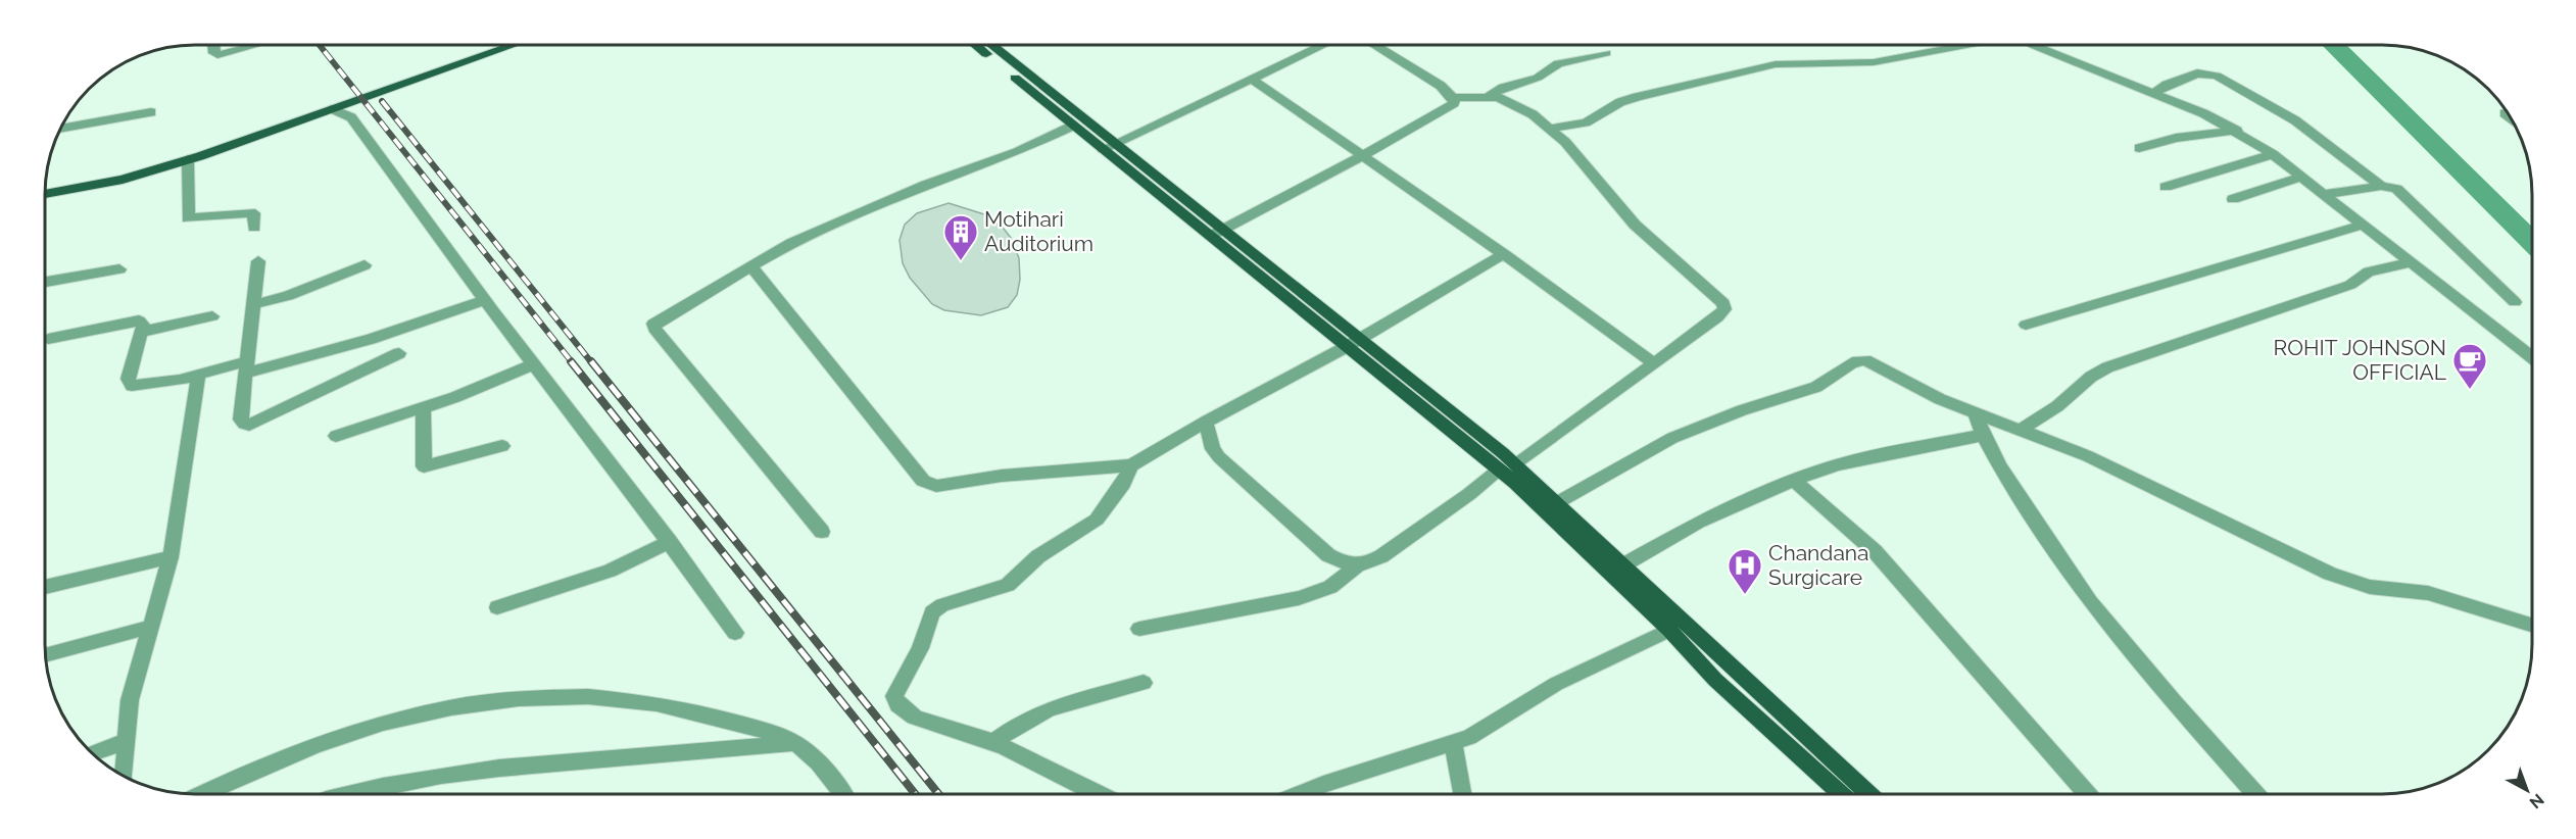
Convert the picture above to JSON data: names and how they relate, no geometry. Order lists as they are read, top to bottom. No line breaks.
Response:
{"places":{"building":["Motihari Auditorium"],"cafe":["ROHIT JOHNSON OFFICIAL"],"hospital":["Chandana Surgicare"]},"north":"bottom right"}
